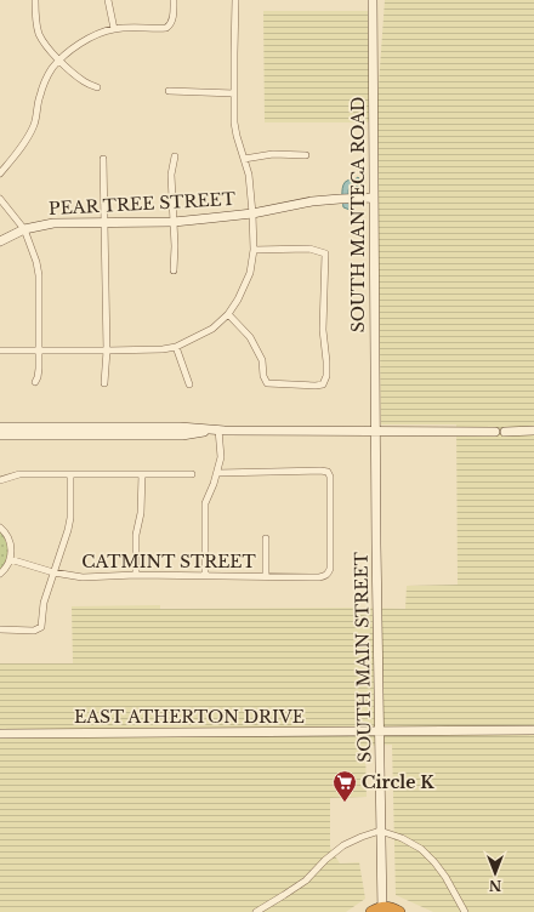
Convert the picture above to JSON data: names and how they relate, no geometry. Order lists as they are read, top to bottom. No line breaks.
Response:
{"streets":{"street":["PEAR TREE STREET","SOUTH MANTECA ROAD","CATMINT STREET","SOUTH MAIN STREET","EAST ATHERTON DRIVE"]},"crossings":[["PEAR TREE STREET","SOUTH MANTECA ROAD"],["SOUTH MANTECA ROAD","SOUTH MAIN STREET"],["SOUTH MAIN STREET","EAST ATHERTON DRIVE"]],"places":{"supermarket":["Circle K"]},"north":"bottom"}
